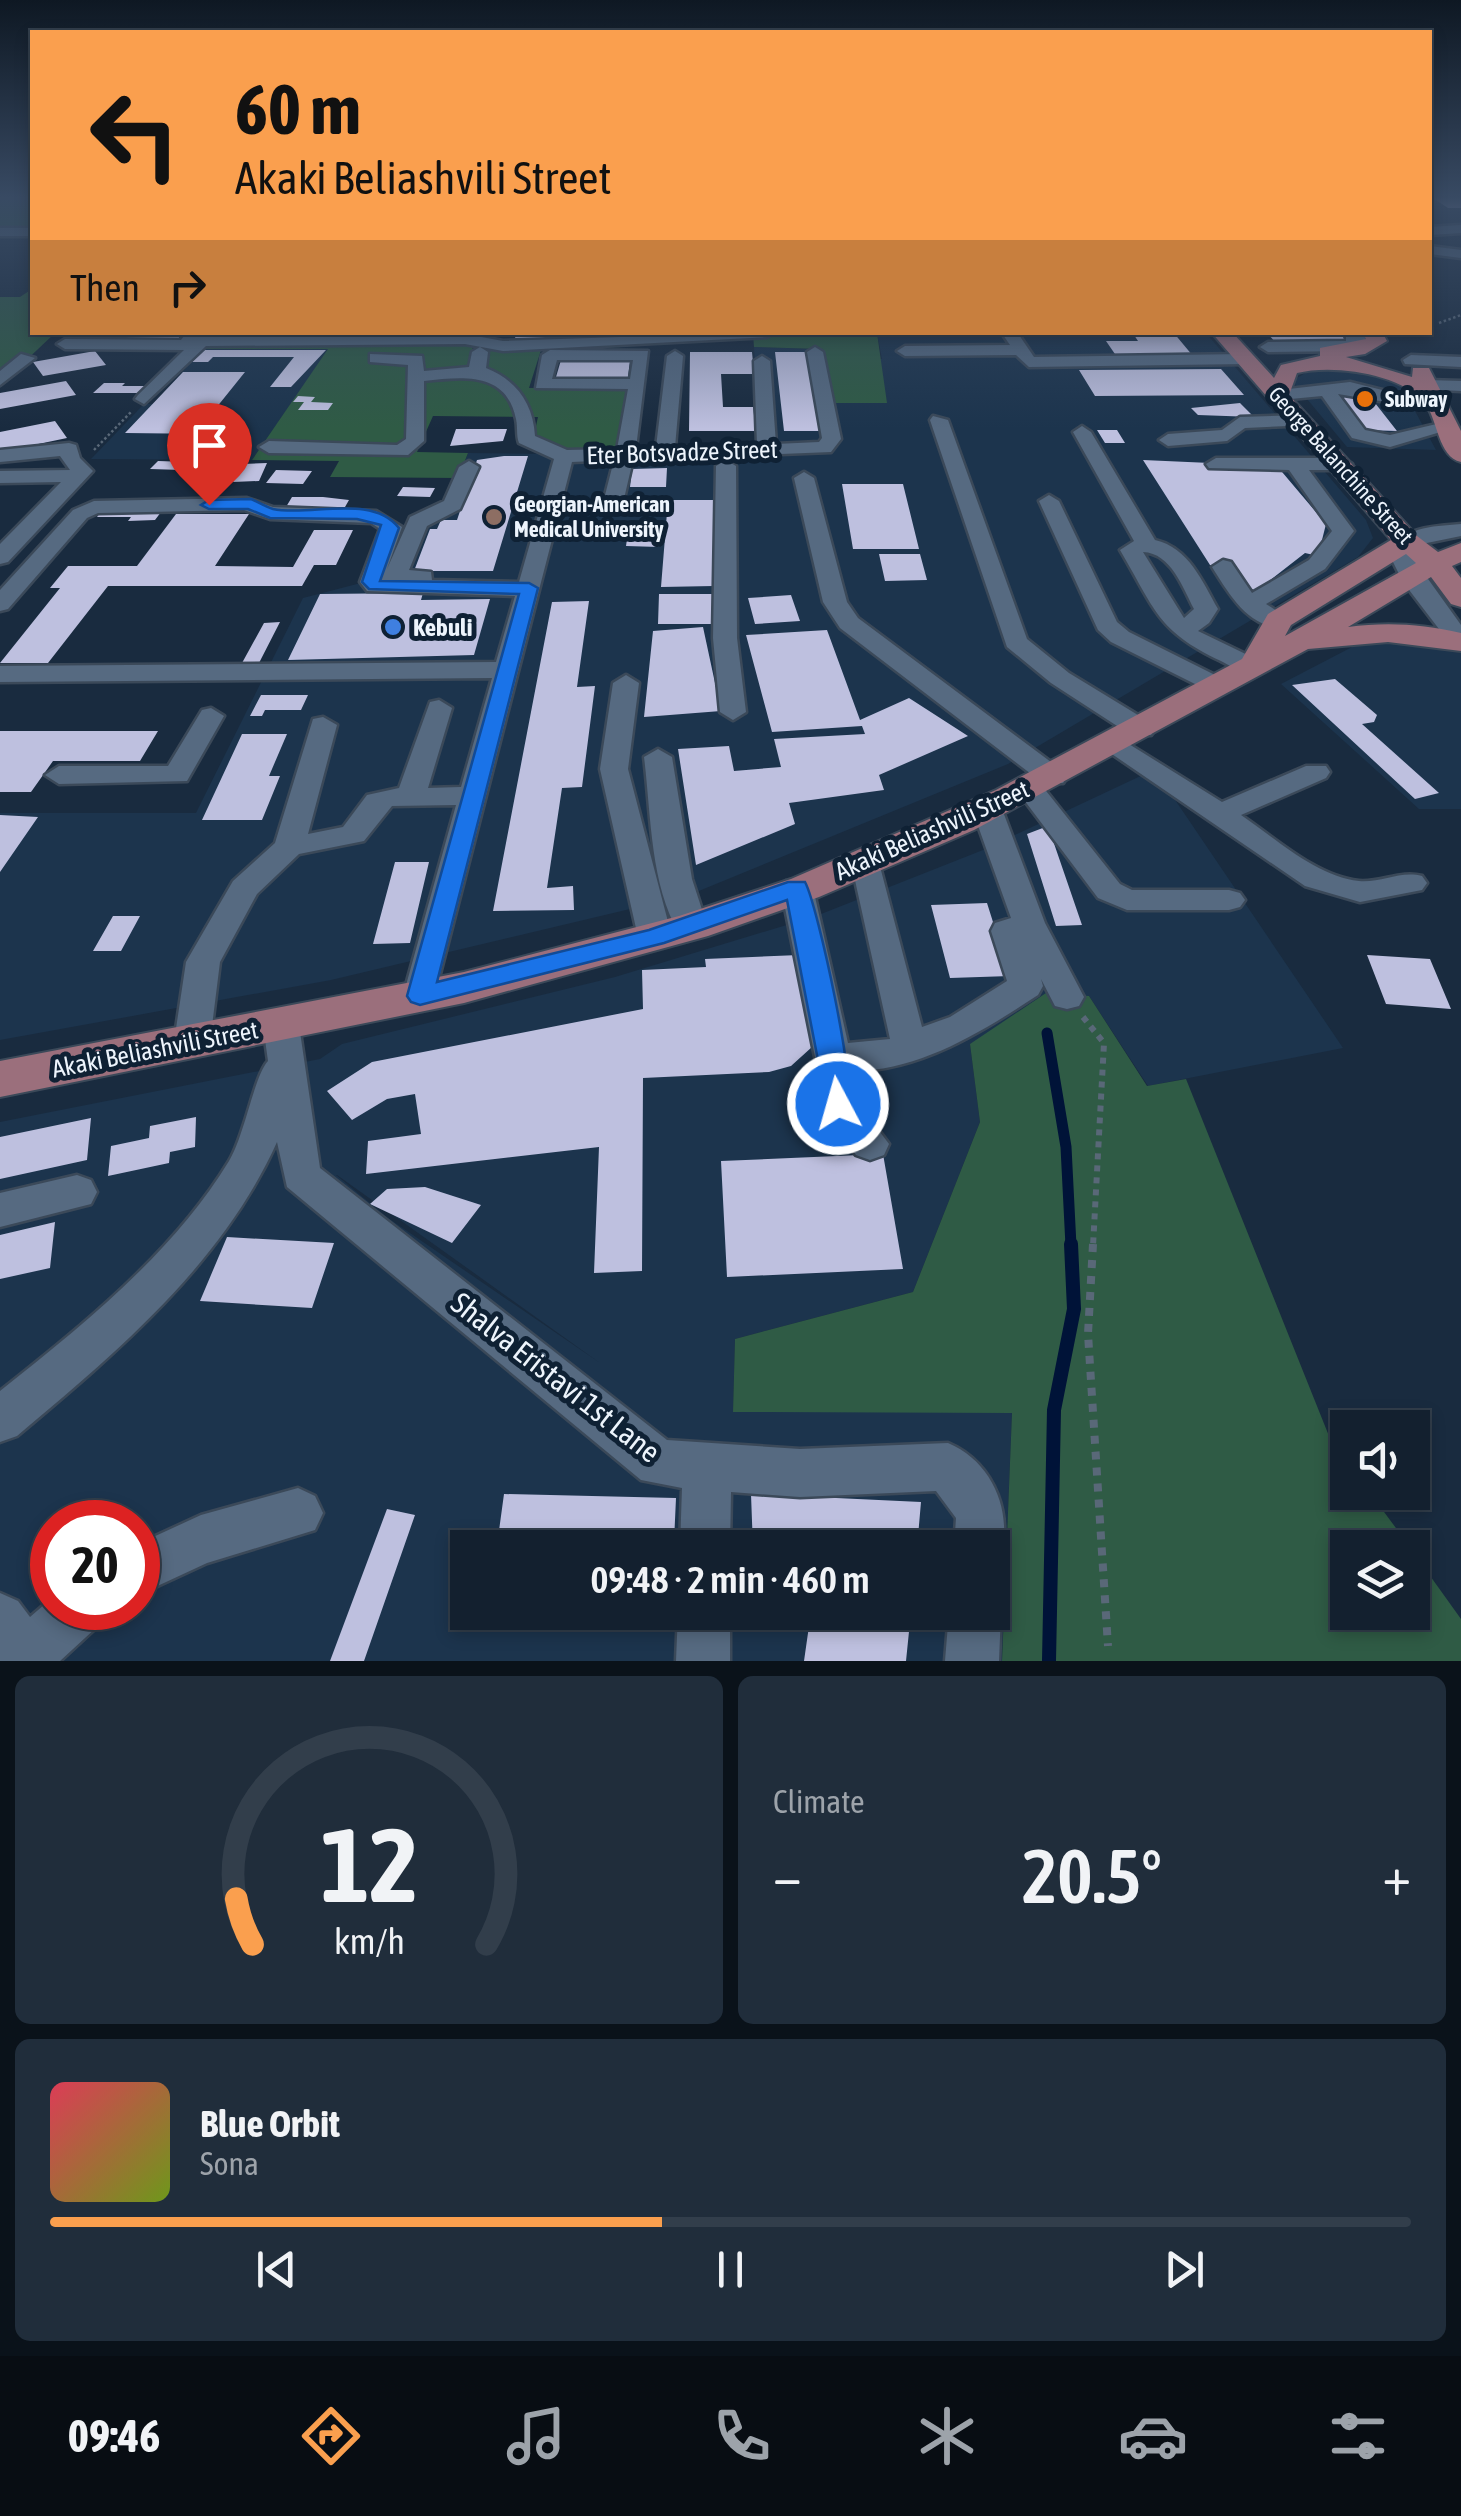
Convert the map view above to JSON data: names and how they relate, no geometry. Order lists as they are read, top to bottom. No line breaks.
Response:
{"streets":{"main road":["George Balanchine Street","Akaki Beliashvili Street"],"street":["Eter Botsvadze Street","Shalva Eristavi 1st Lane"]},"crossings":[["Eter Botsvadze Street","Akaki Beliashvili Street"],["George Balanchine Street","Akaki Beliashvili Street"],["Akaki Beliashvili Street","Shalva Eristavi 1st Lane"]],"places":["Subway","Georgian-American Medical University","Kebuli"],"page":{"turn":["60 m","Akaki Beliashvili Street"],"then":"Then","limit":"20","trip":"09:48 · 2 min · 460 m","tile":"Climate","heat":["−","20.5°","+"],"song":["Blue Orbit","Sona"],"tabs":"09:46","gauge":["12","km/h"]}}
